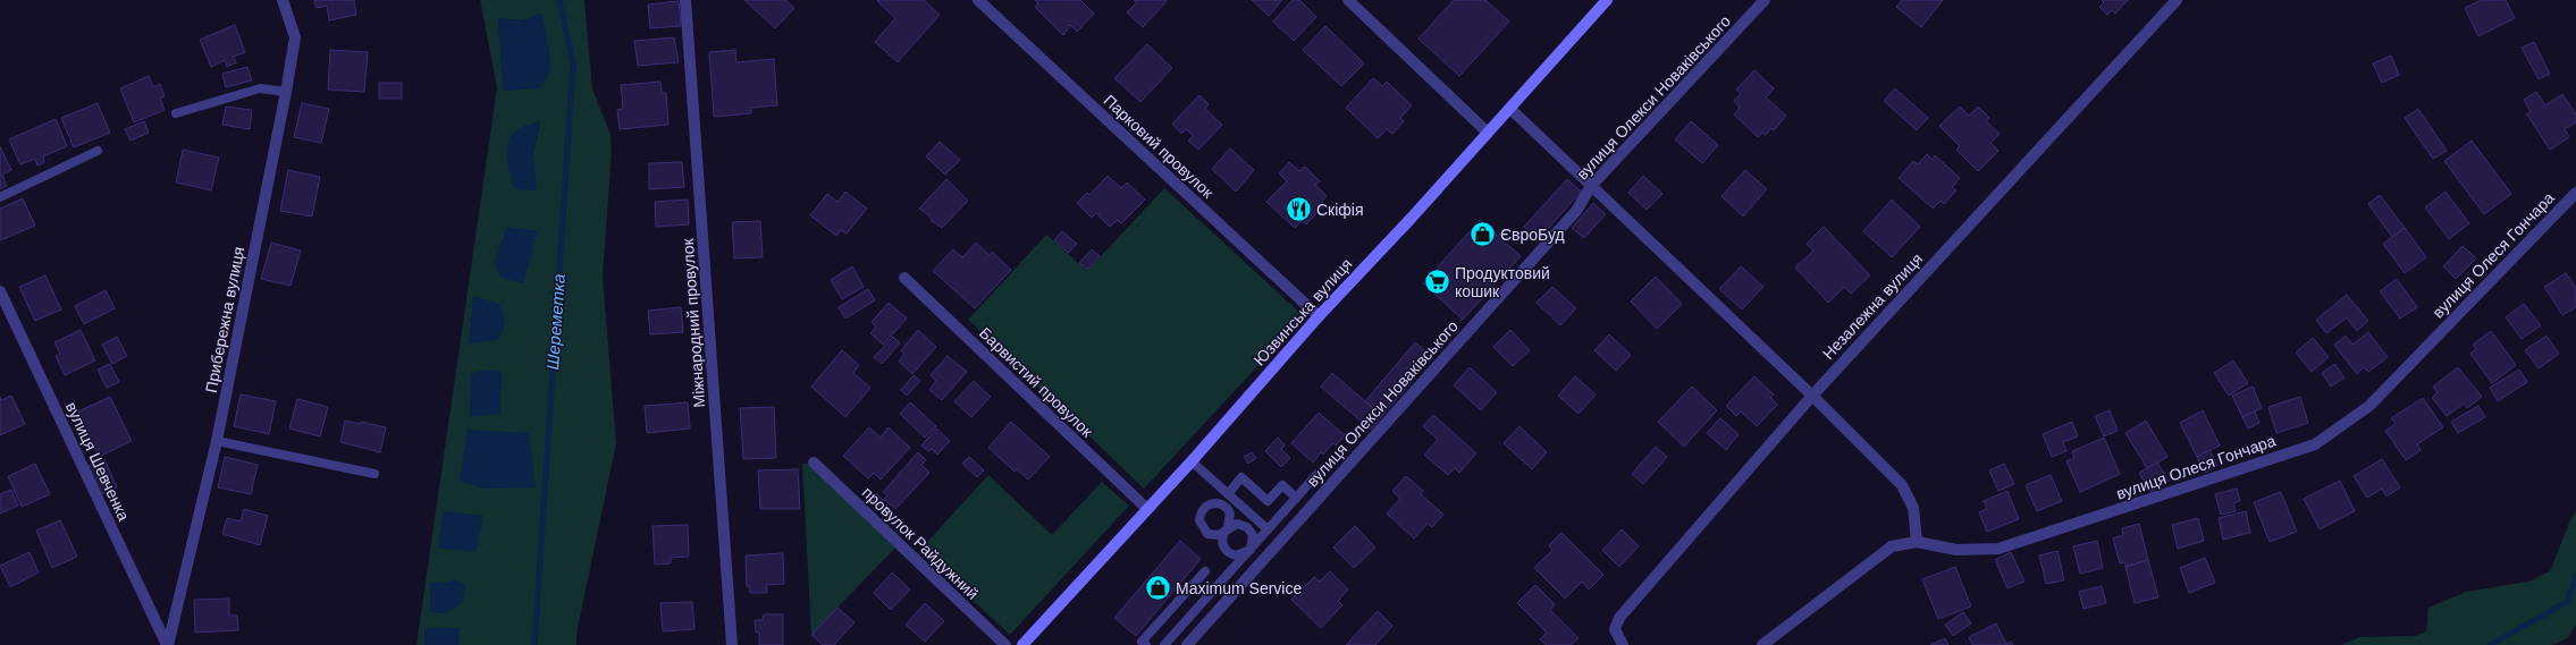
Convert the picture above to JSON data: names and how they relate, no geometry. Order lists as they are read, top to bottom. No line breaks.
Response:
{"streets":{"main road":["Юзвинська вулиця"],"street":["вулиця Олекси Новаківського","Парковий провулок","вулиця Олеся Гончара","Незалежна вулиця","Прибережна вулиця","Міжнародний провулок","Барвистий провулок","вулиця Шевченка","провулок Райдужний"]},"crossings":[["Парковий провулок","Юзвинська вулиця"],["Юзвинська вулиця","Барвистий провулок"],["Прибережна вулиця","вулиця Шевченка"]],"water":["Шереметка"],"places":{"restaurant":["Скіфія"],"shop":["ЄвроБуд","Maximum Service"],"supermarket":["Продуктовий кошик"]}}
